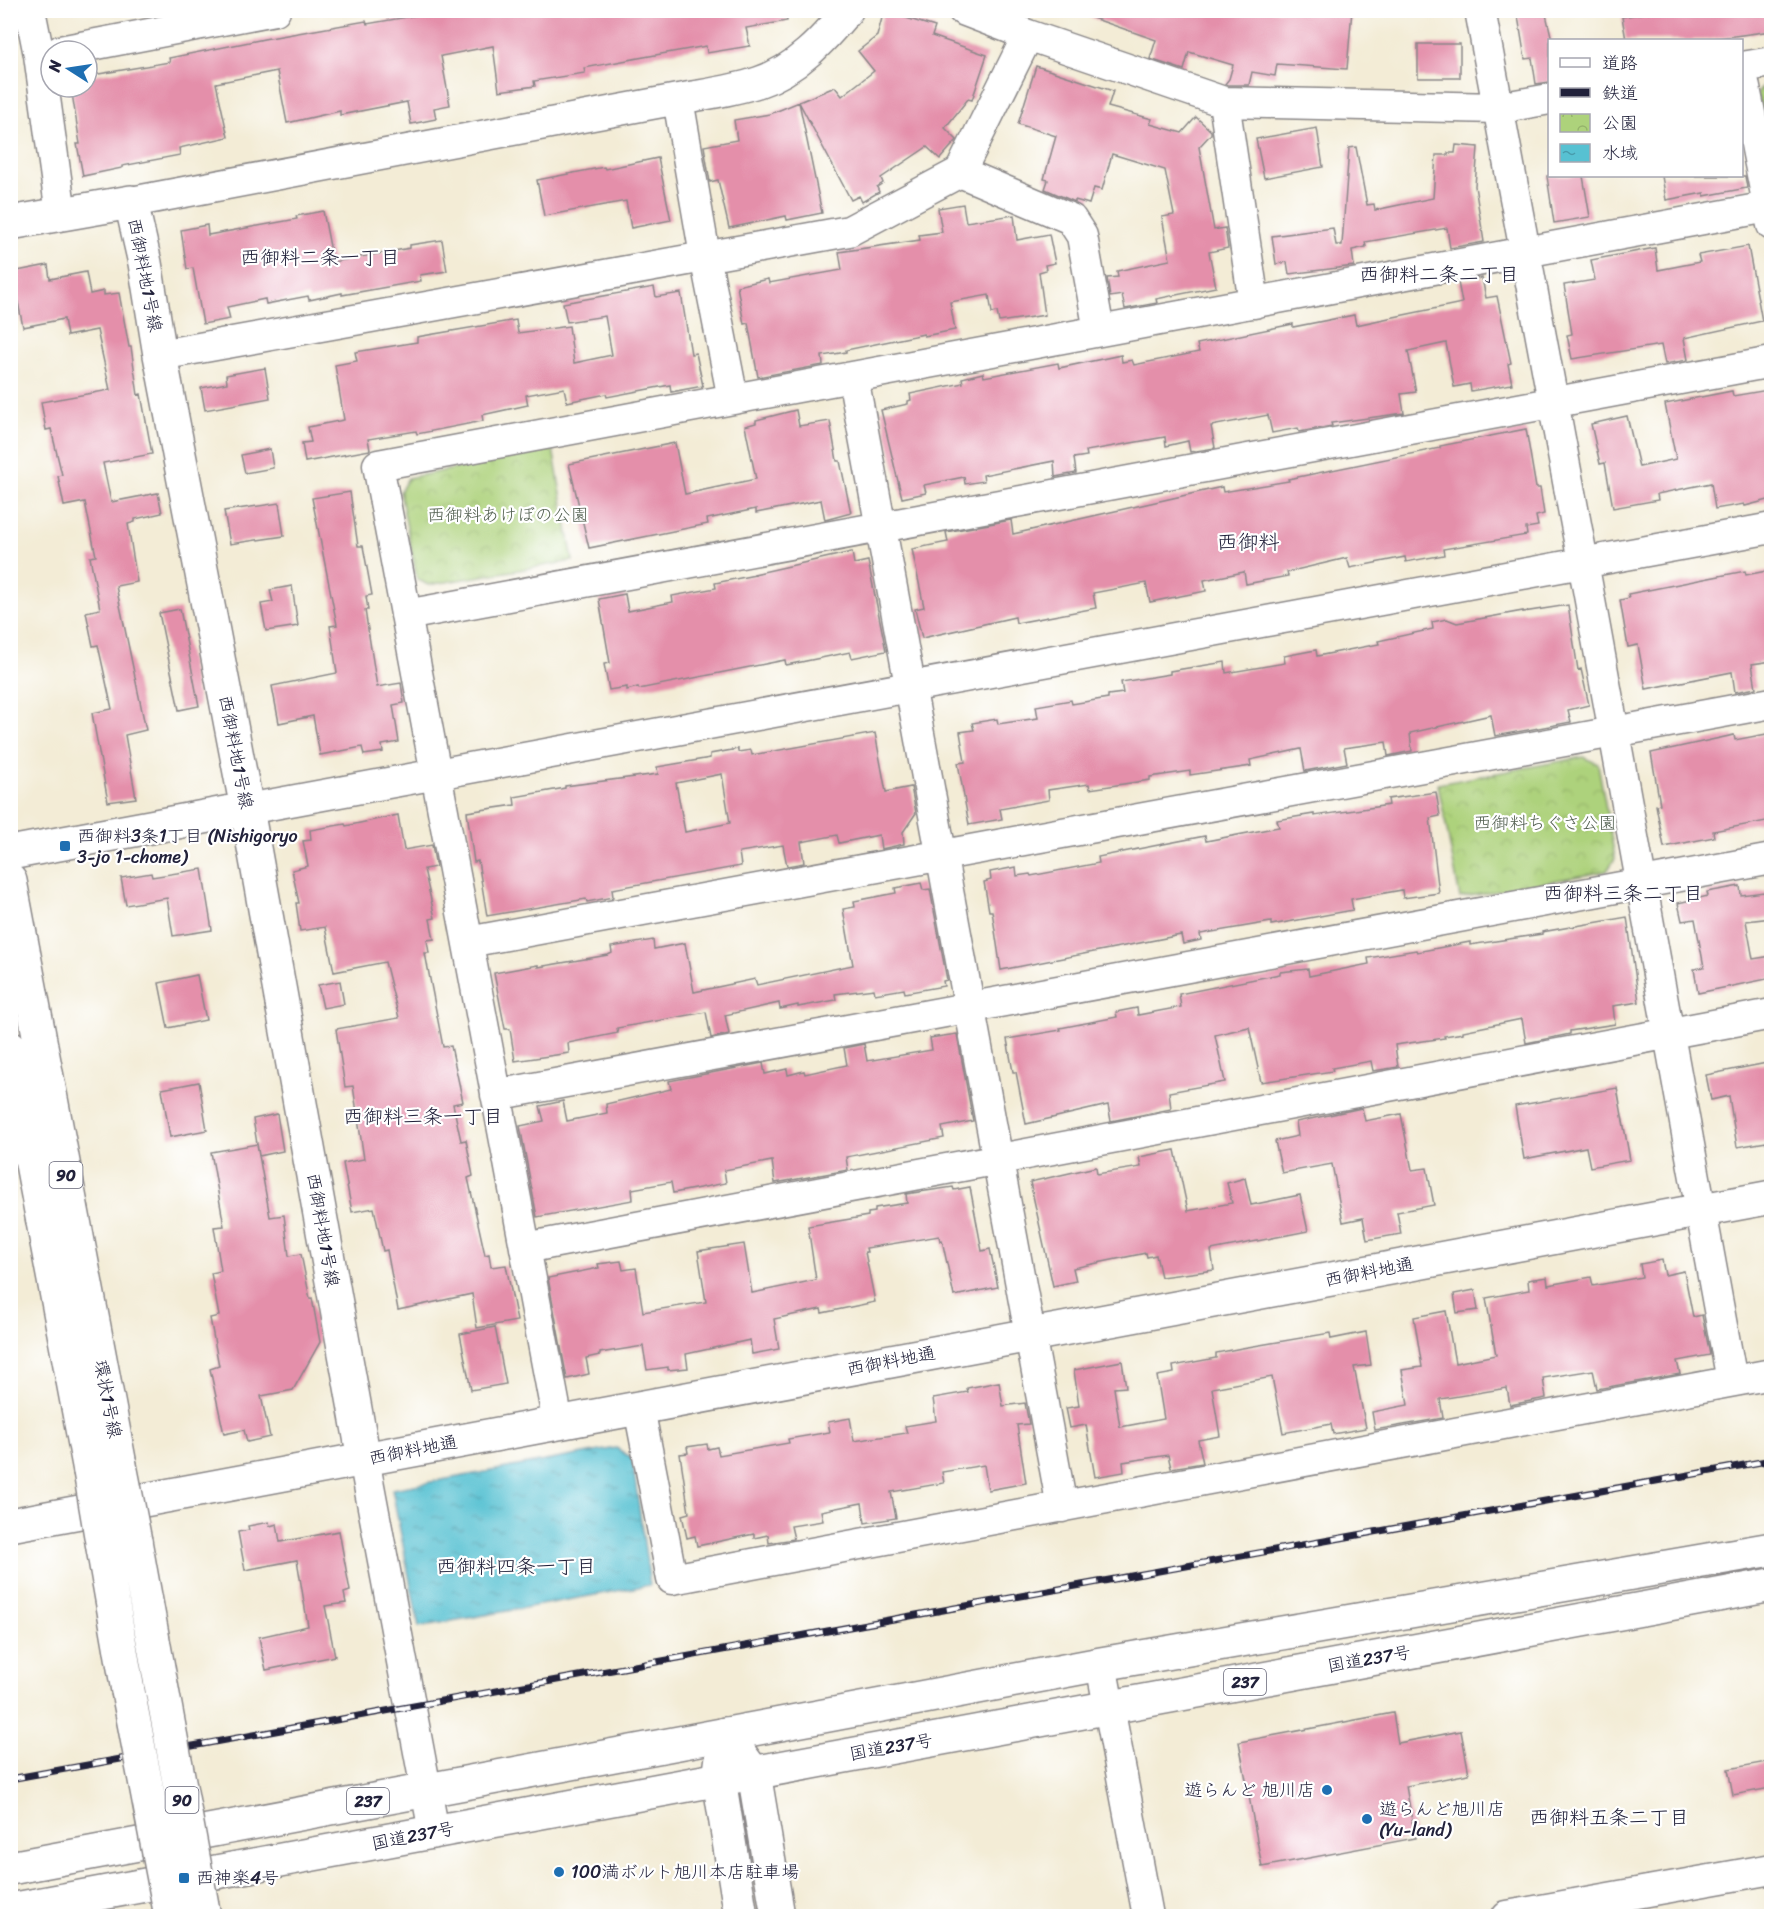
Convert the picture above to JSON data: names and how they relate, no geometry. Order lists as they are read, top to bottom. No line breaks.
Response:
{"streets":{"main road":["西御料地1号線","90","西御料地通","環状1号線","国道237号","237"]},"crossings":[["西御料地1号線","西御料地通"]],"districts":["西御料二条一丁目","西御料二条二丁目","西御料","西御料三条二丁目","西御料三条一丁目","西御料四条一丁目","西御料五条二丁目"],"parks":["西御料あけぼの公園","西御料ちぐさ公園"],"places":{"transit":["西御料3条1丁目 (Nishigoryo 3-jo 1-chome)","西神楽4号"],"other":["遊らんど 旭川店","遊らんど旭川店 (Yu-land)","100満ボルト旭川本店駐車場"]},"legend":["道路","鉄道","公園","水域"],"north":"left"}
